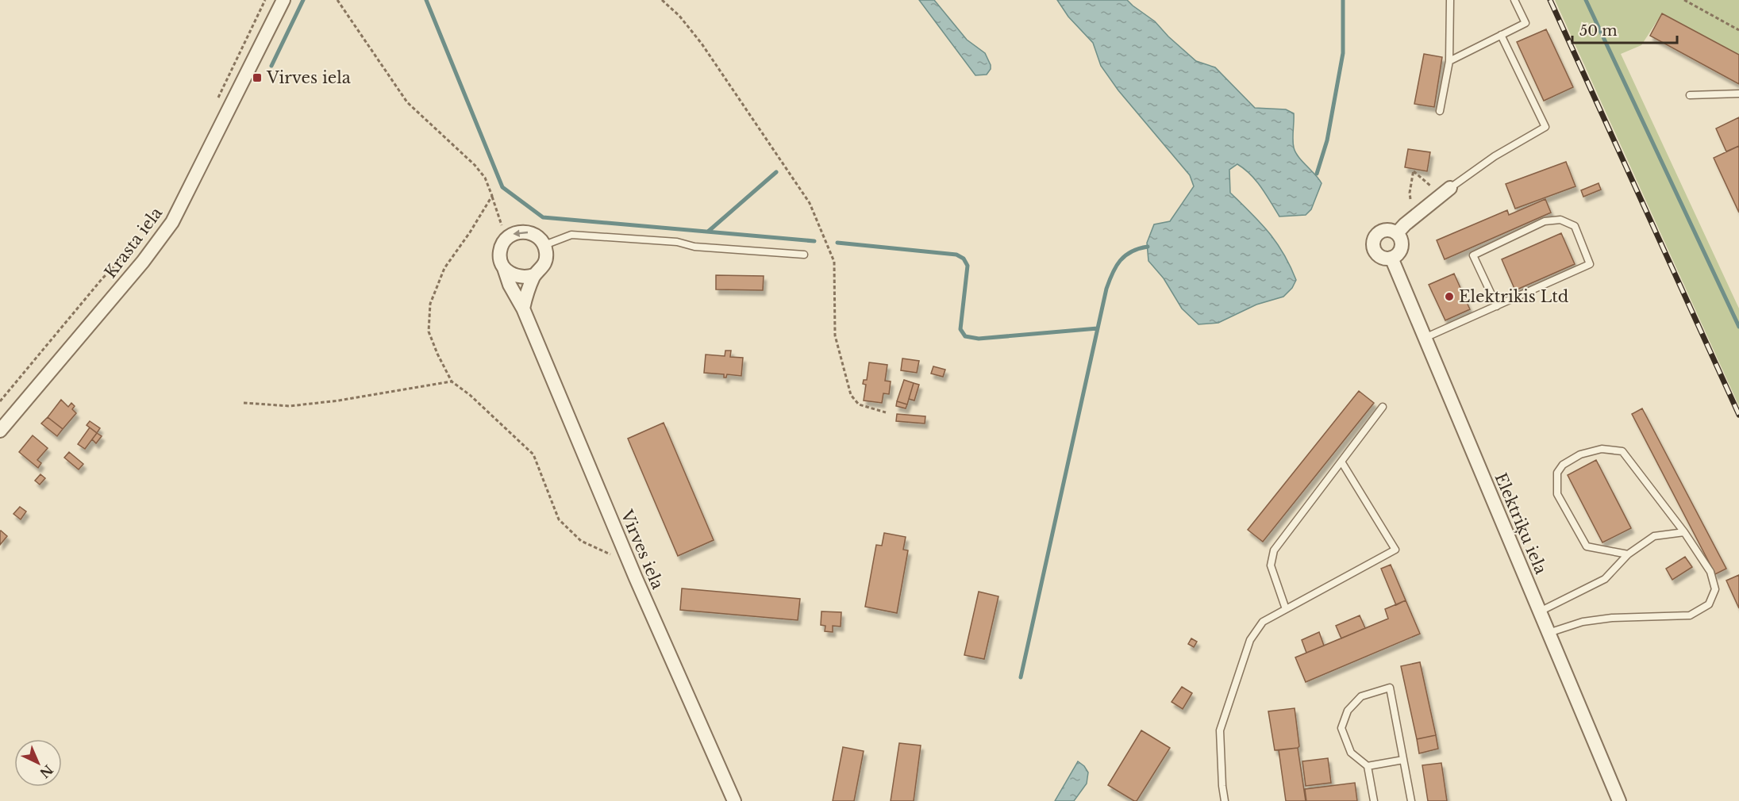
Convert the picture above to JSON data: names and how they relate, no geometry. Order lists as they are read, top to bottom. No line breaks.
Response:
{"streets":{"street":["Krasta iela","Elektriķu iela","Virves iela"]},"places":{"transit":["Virves iela"],"other":["Elektrikis Ltd"]},"scale_bar":"50 m","north":"bottom right"}
